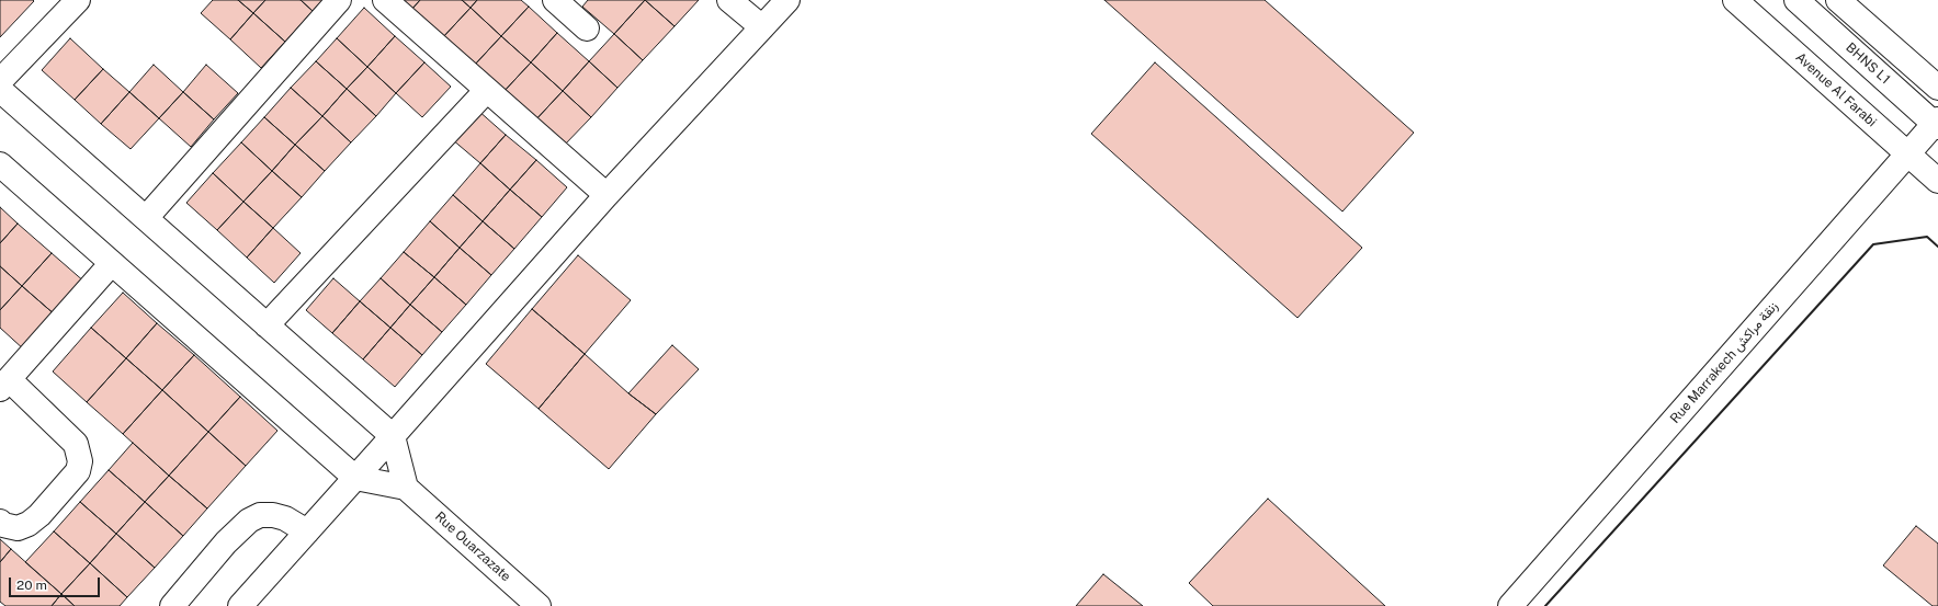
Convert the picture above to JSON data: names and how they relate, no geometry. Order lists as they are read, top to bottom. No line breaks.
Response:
{"streets":{"street":["BHNS L1","Avenue Al Farabi","Rue Marrakech زنقة مراكش","Rue Ouarzazate"]},"crossings":[["BHNS L1","Rue Marrakech زنقة مراكش"],["Avenue Al Farabi","Rue Marrakech زنقة مراكش"]],"scale_bar":"20 m"}
